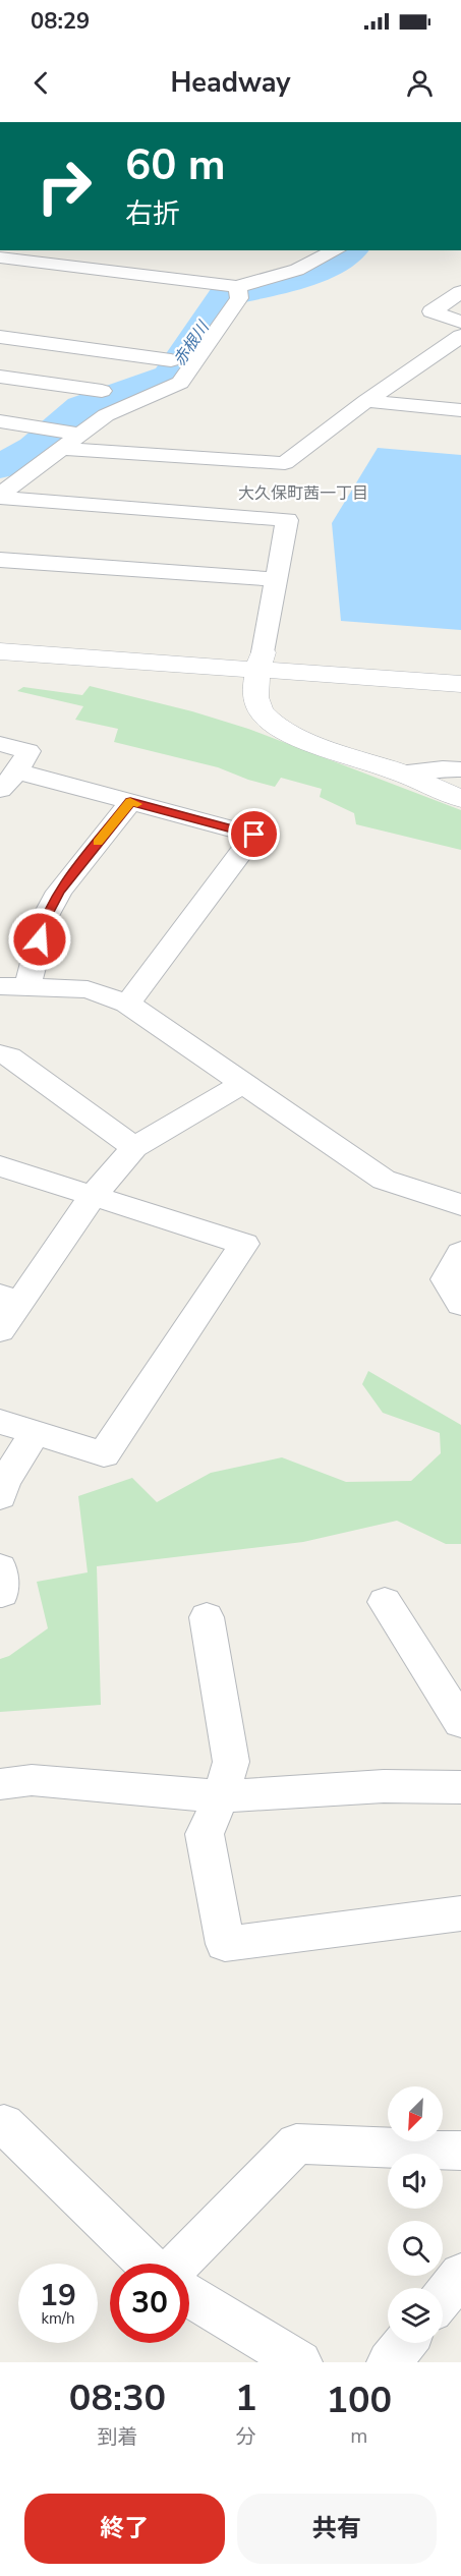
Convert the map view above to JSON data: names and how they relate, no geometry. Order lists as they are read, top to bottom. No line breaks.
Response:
{"districts":["大久保町茜一丁目"],"water":["赤根川"],"north":"bottom left","page":{"status":"08:29","header":"Headway","turn":["60 m","右折"],"speed":"19 km/h","limit":"30","eta":["08:30","到着","1","分","100","m"],"buttons":["終了","共有"]}}
